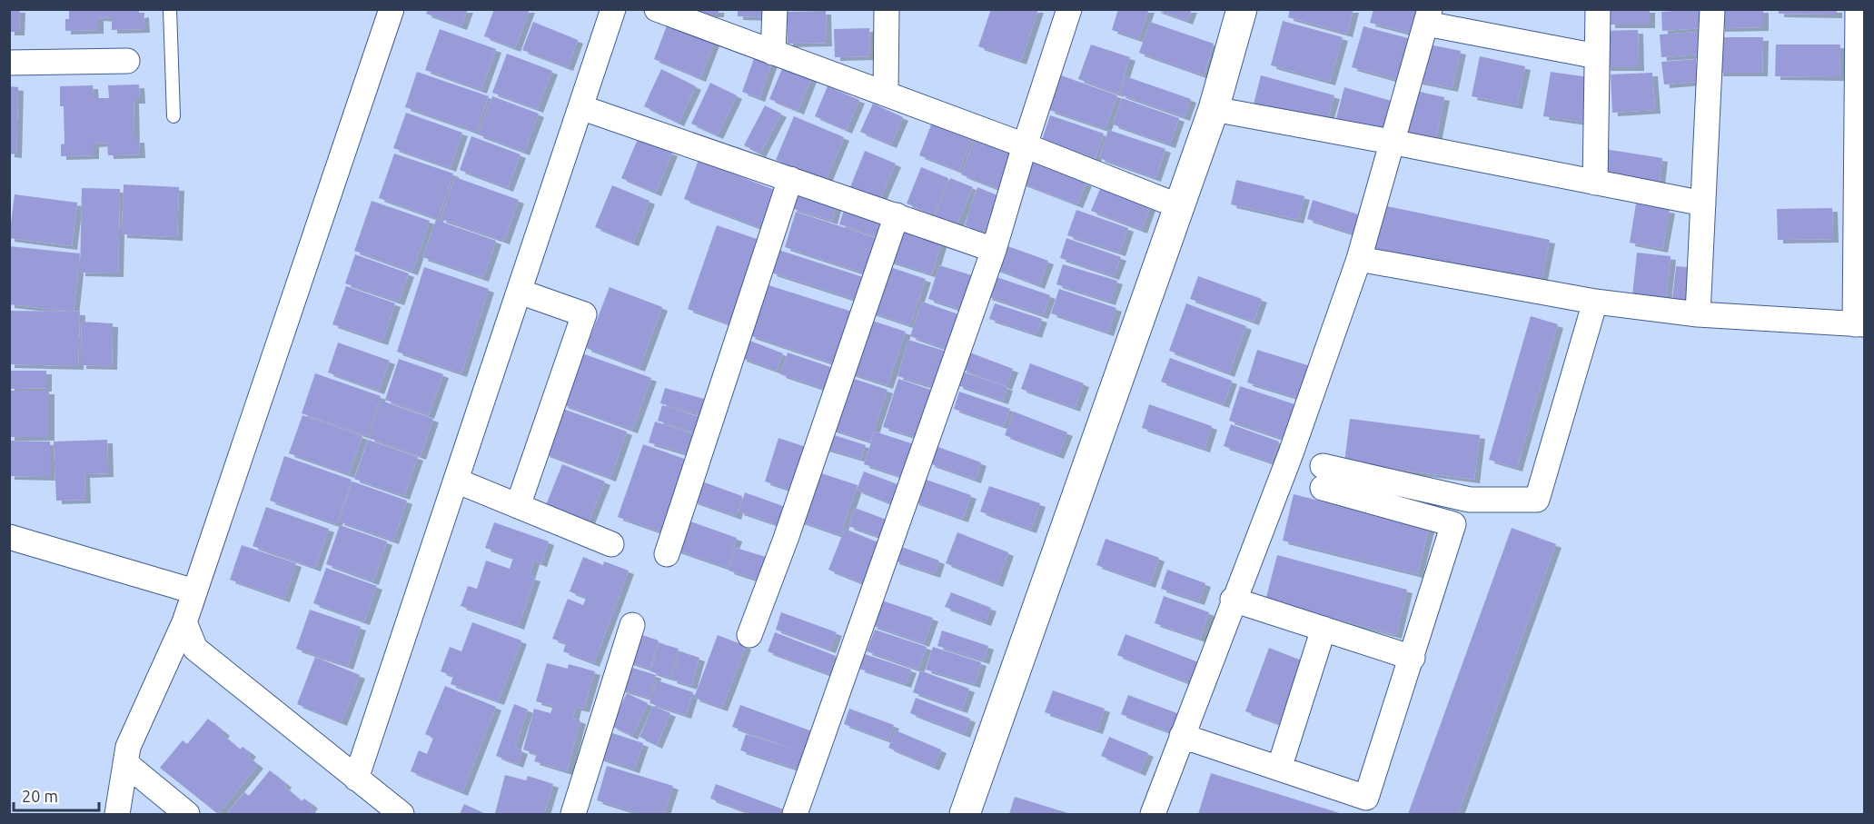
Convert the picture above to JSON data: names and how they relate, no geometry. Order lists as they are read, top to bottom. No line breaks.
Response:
{"scale_bar":"20 m"}
